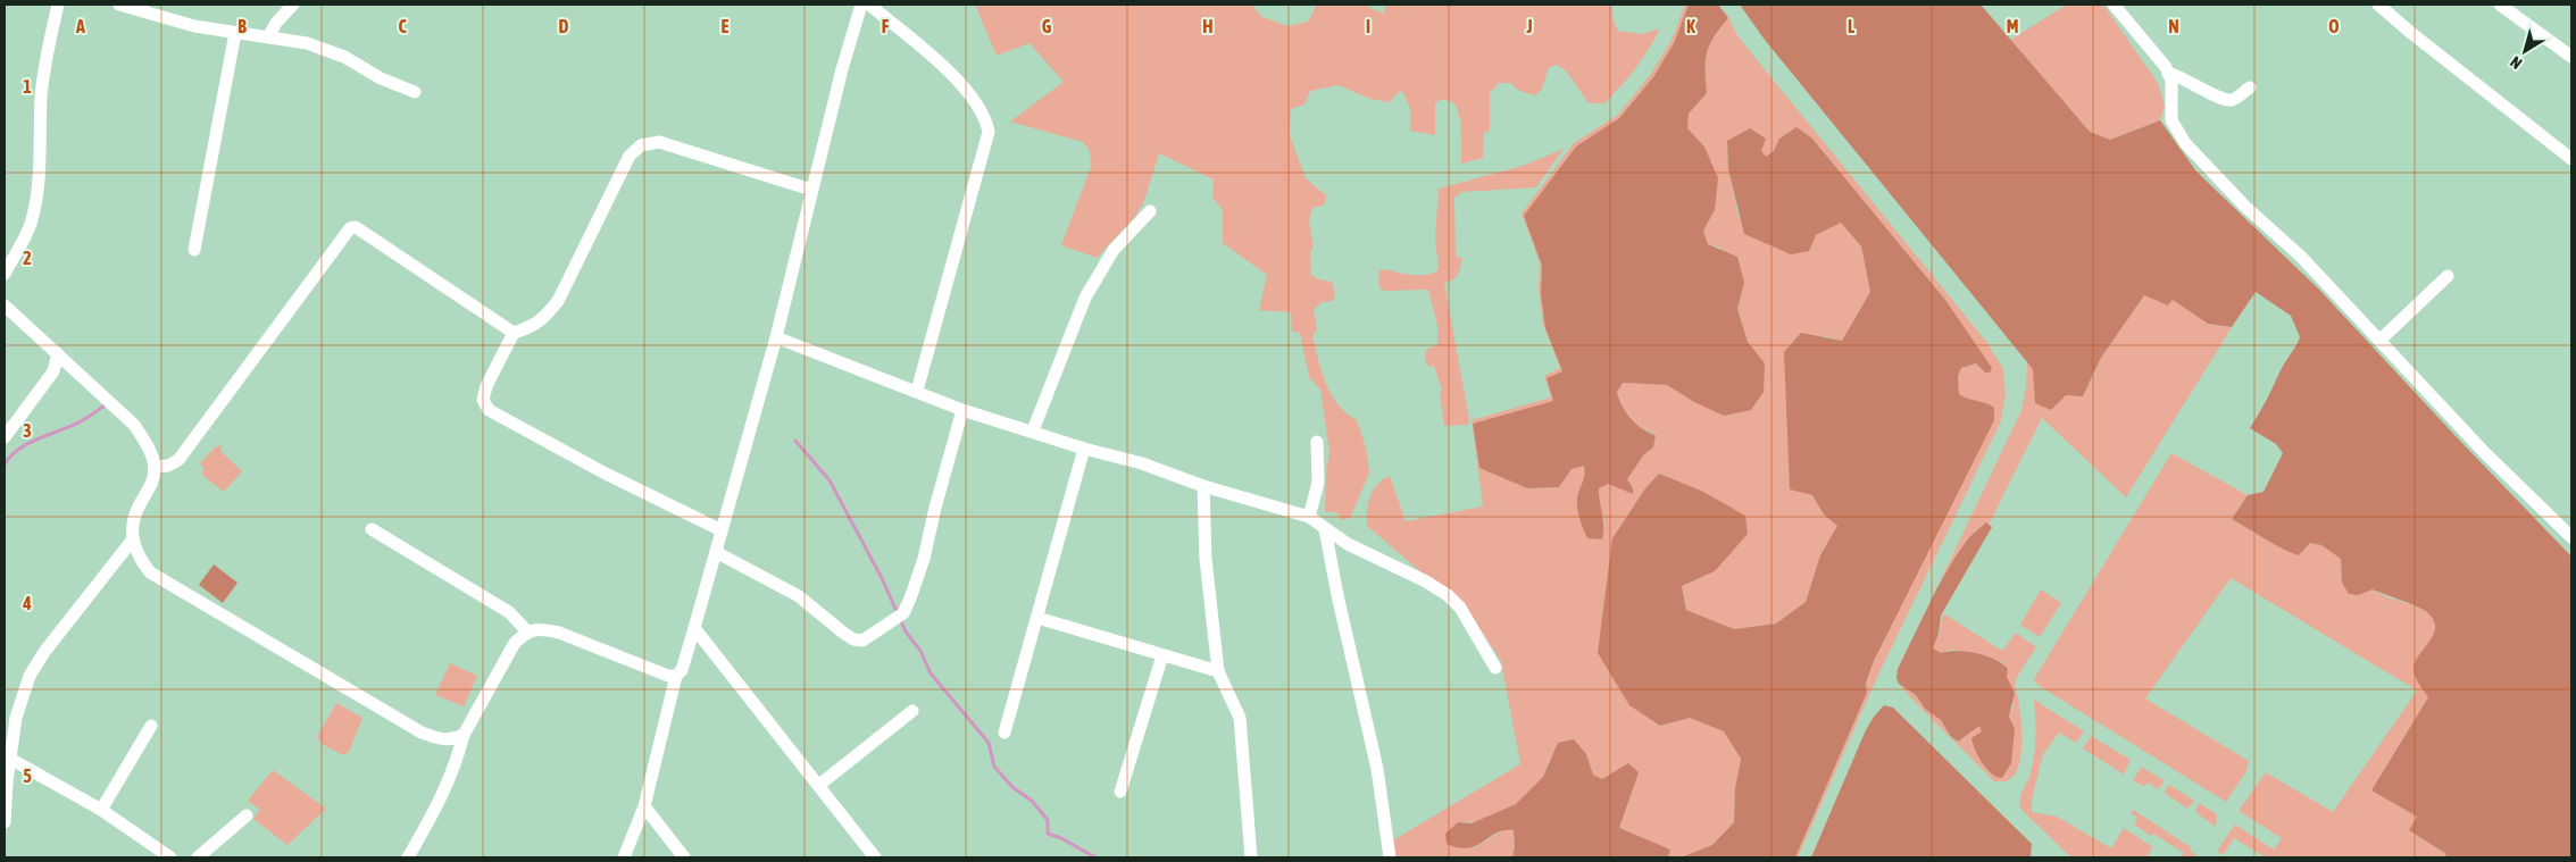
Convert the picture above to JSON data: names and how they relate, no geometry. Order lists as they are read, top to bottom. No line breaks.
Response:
{"north":"bottom left","grid":{"columns":["A","B","C","D","E","F","G","H","I","J","K","L","M","N","O"],"rows":["1","2","3","4","5"]}}
